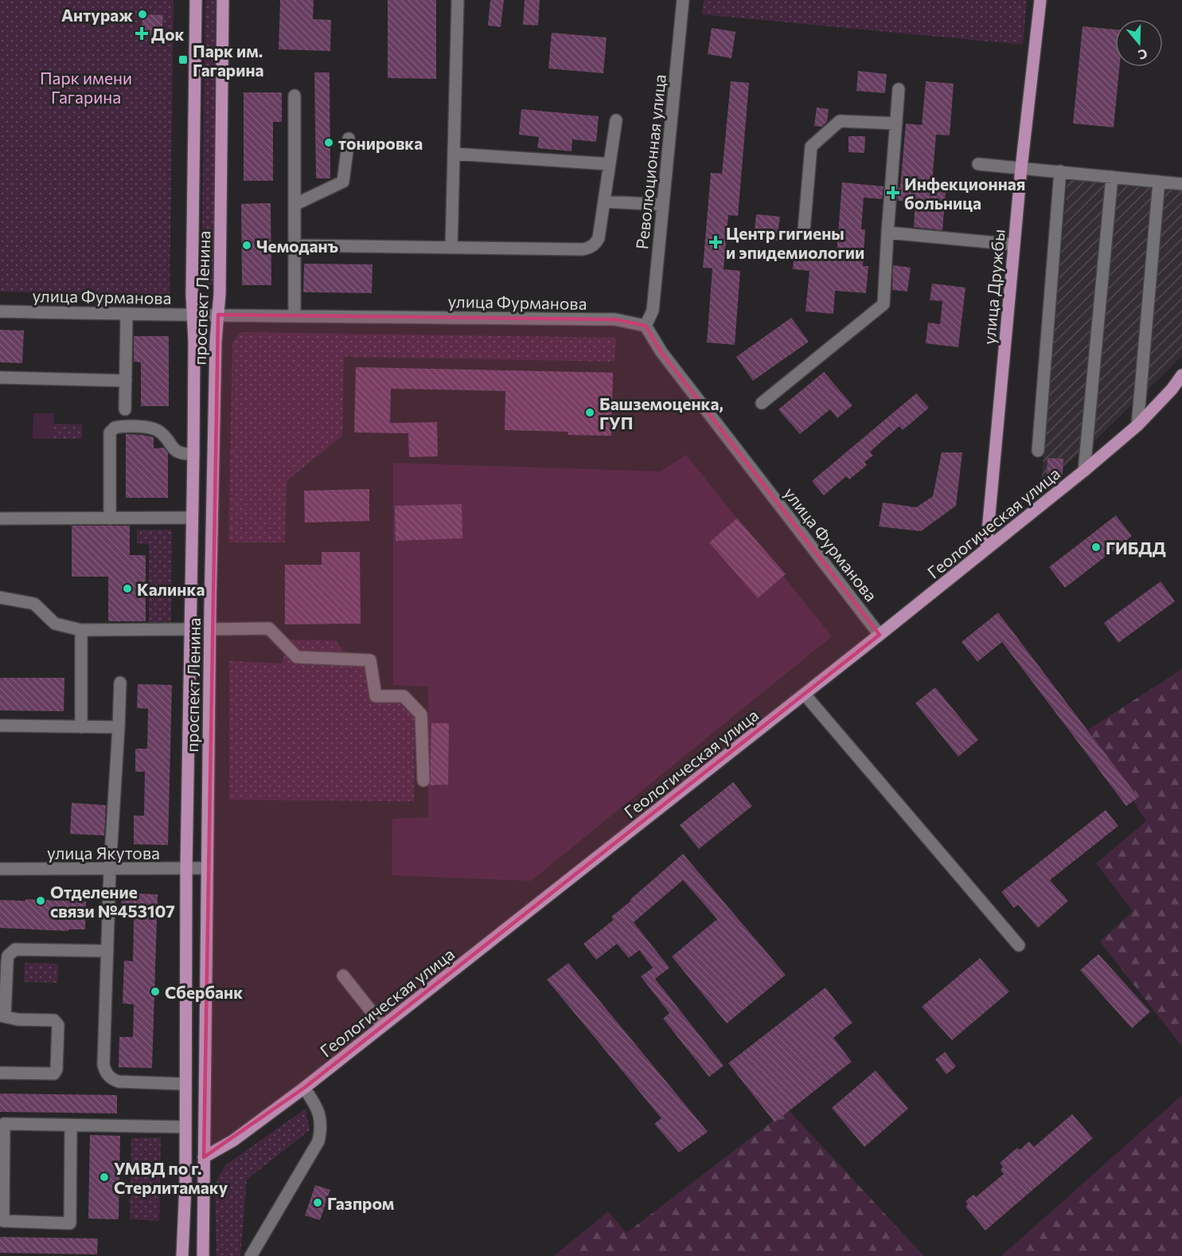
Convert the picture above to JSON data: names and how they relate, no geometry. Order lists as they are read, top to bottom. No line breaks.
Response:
{"streets":{"main road":["улица Дружбы","проспект Ленина","Геологическая улица"],"street":["Революционная улица","улица Фурманова","улица Якутова"]},"crossings":[["Революционная улица","улица Фурманова"],["улица Дружбы","Геологическая улица"],["улица Фурманова","проспект Ленина"],["улица Фурманова","Геологическая улица"],["проспект Ленина","Геологическая улица"],["проспект Ленина","улица Якутова"]],"parks":["Парк имени Гагарина"],"places":{"other":["Антураж","тонировка","Чемоданъ","Башземоценка, ГУП","ГИБДД","Калинка","Отделение связи №453107","Сбербанк","УМВД по г. Стерлитамаку","Газпром"],"health":["Док","Инфекционная больница","Центр гигиены и эпидемиологии"],"transit":["Парк им. Гагарина"]},"north":"bottom"}
